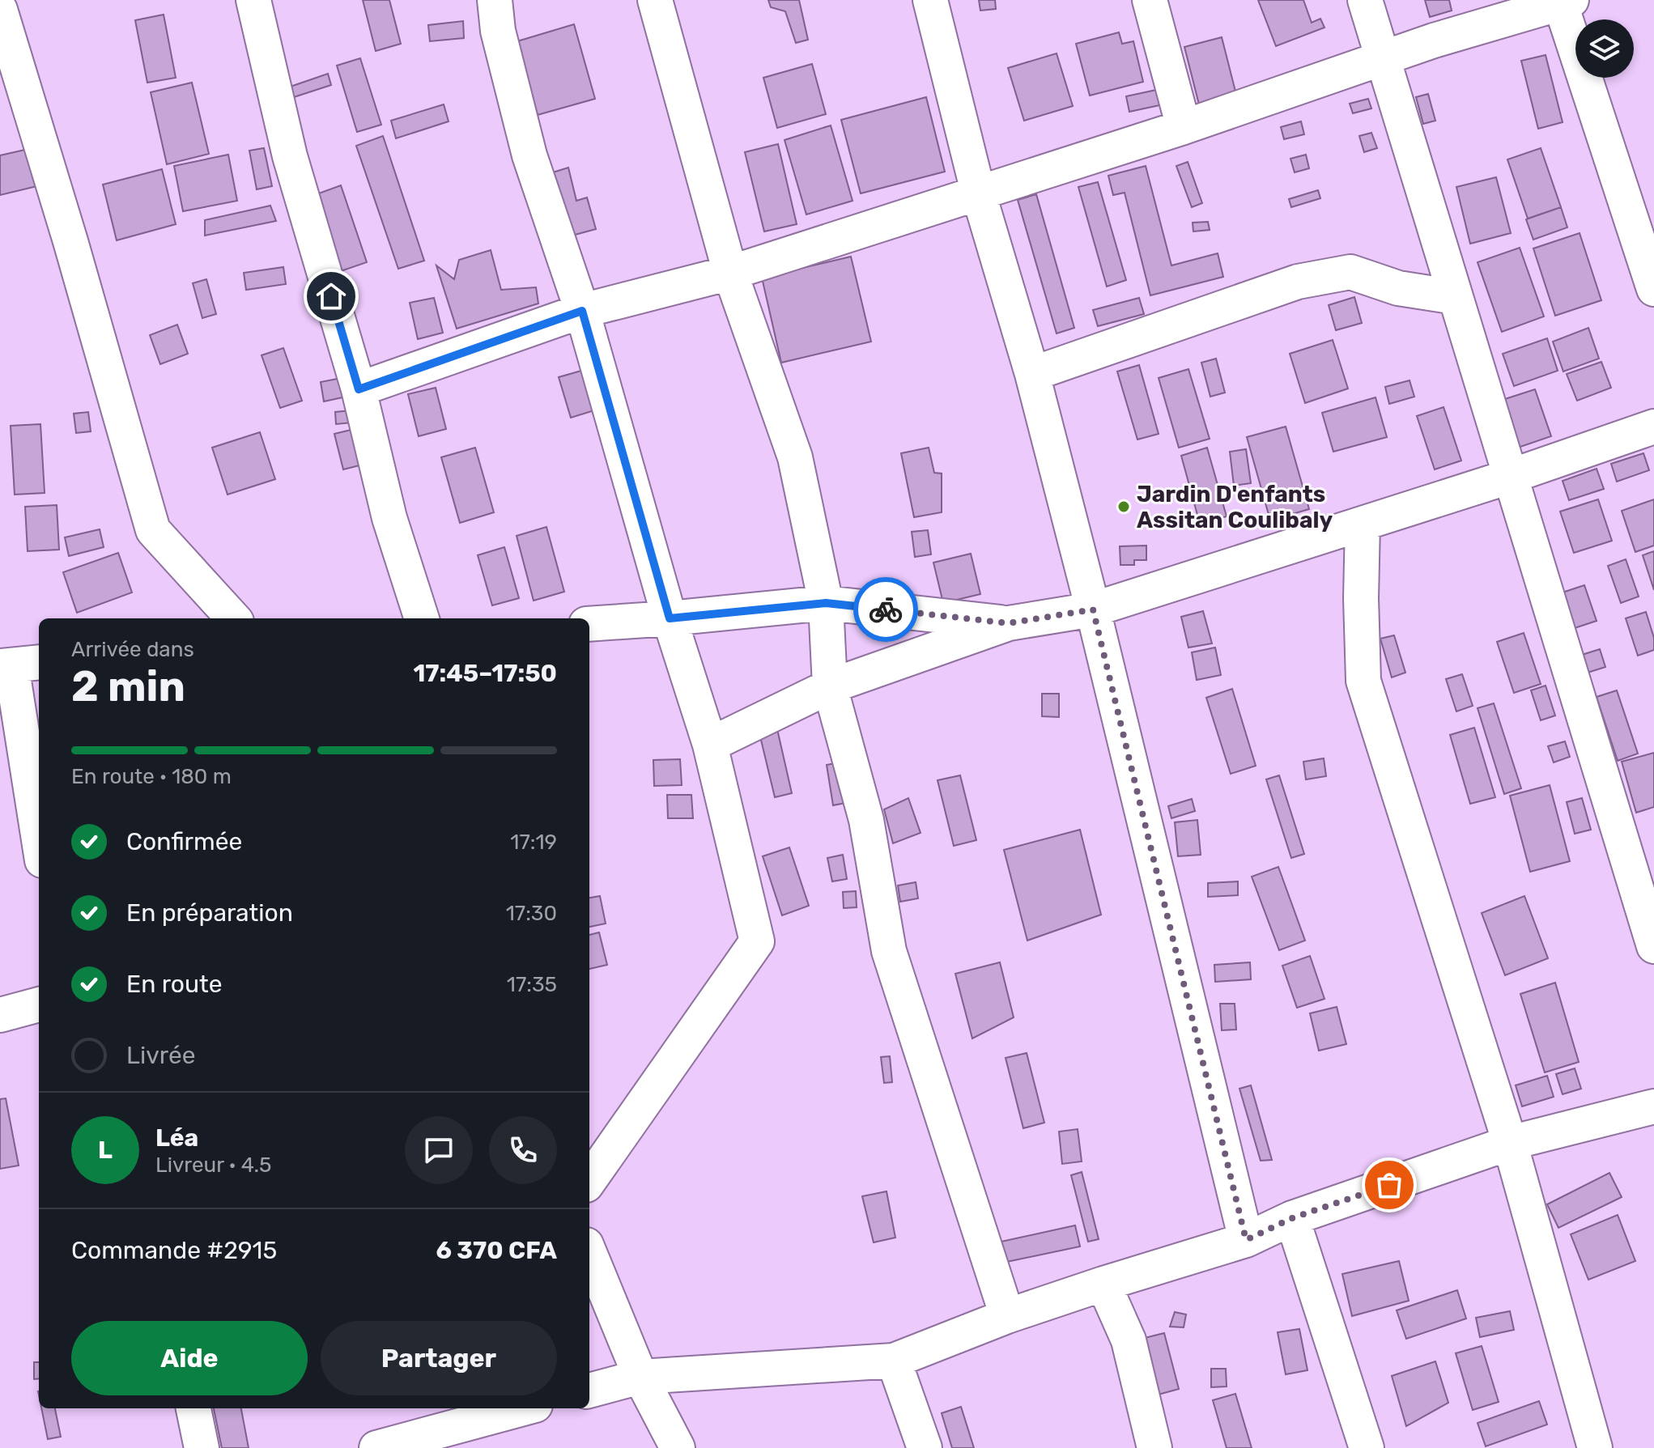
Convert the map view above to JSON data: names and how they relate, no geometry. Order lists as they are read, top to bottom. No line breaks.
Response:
{"places":["Jardin D'enfants Assitan Coulibaly"],"page":{"heading":["2 min","Arrivée dans","17:45–17:50"],"panel":["Léa","Livreur · 4.5","Commande #2915","6 370 CFA"],"bar":"En route · 180 m","list":[["Confirmée","17:19"],["En préparation","17:30"],["En route","17:35"],"Livrée"],"round":"L","buttons":["Aide","Partager"]}}
